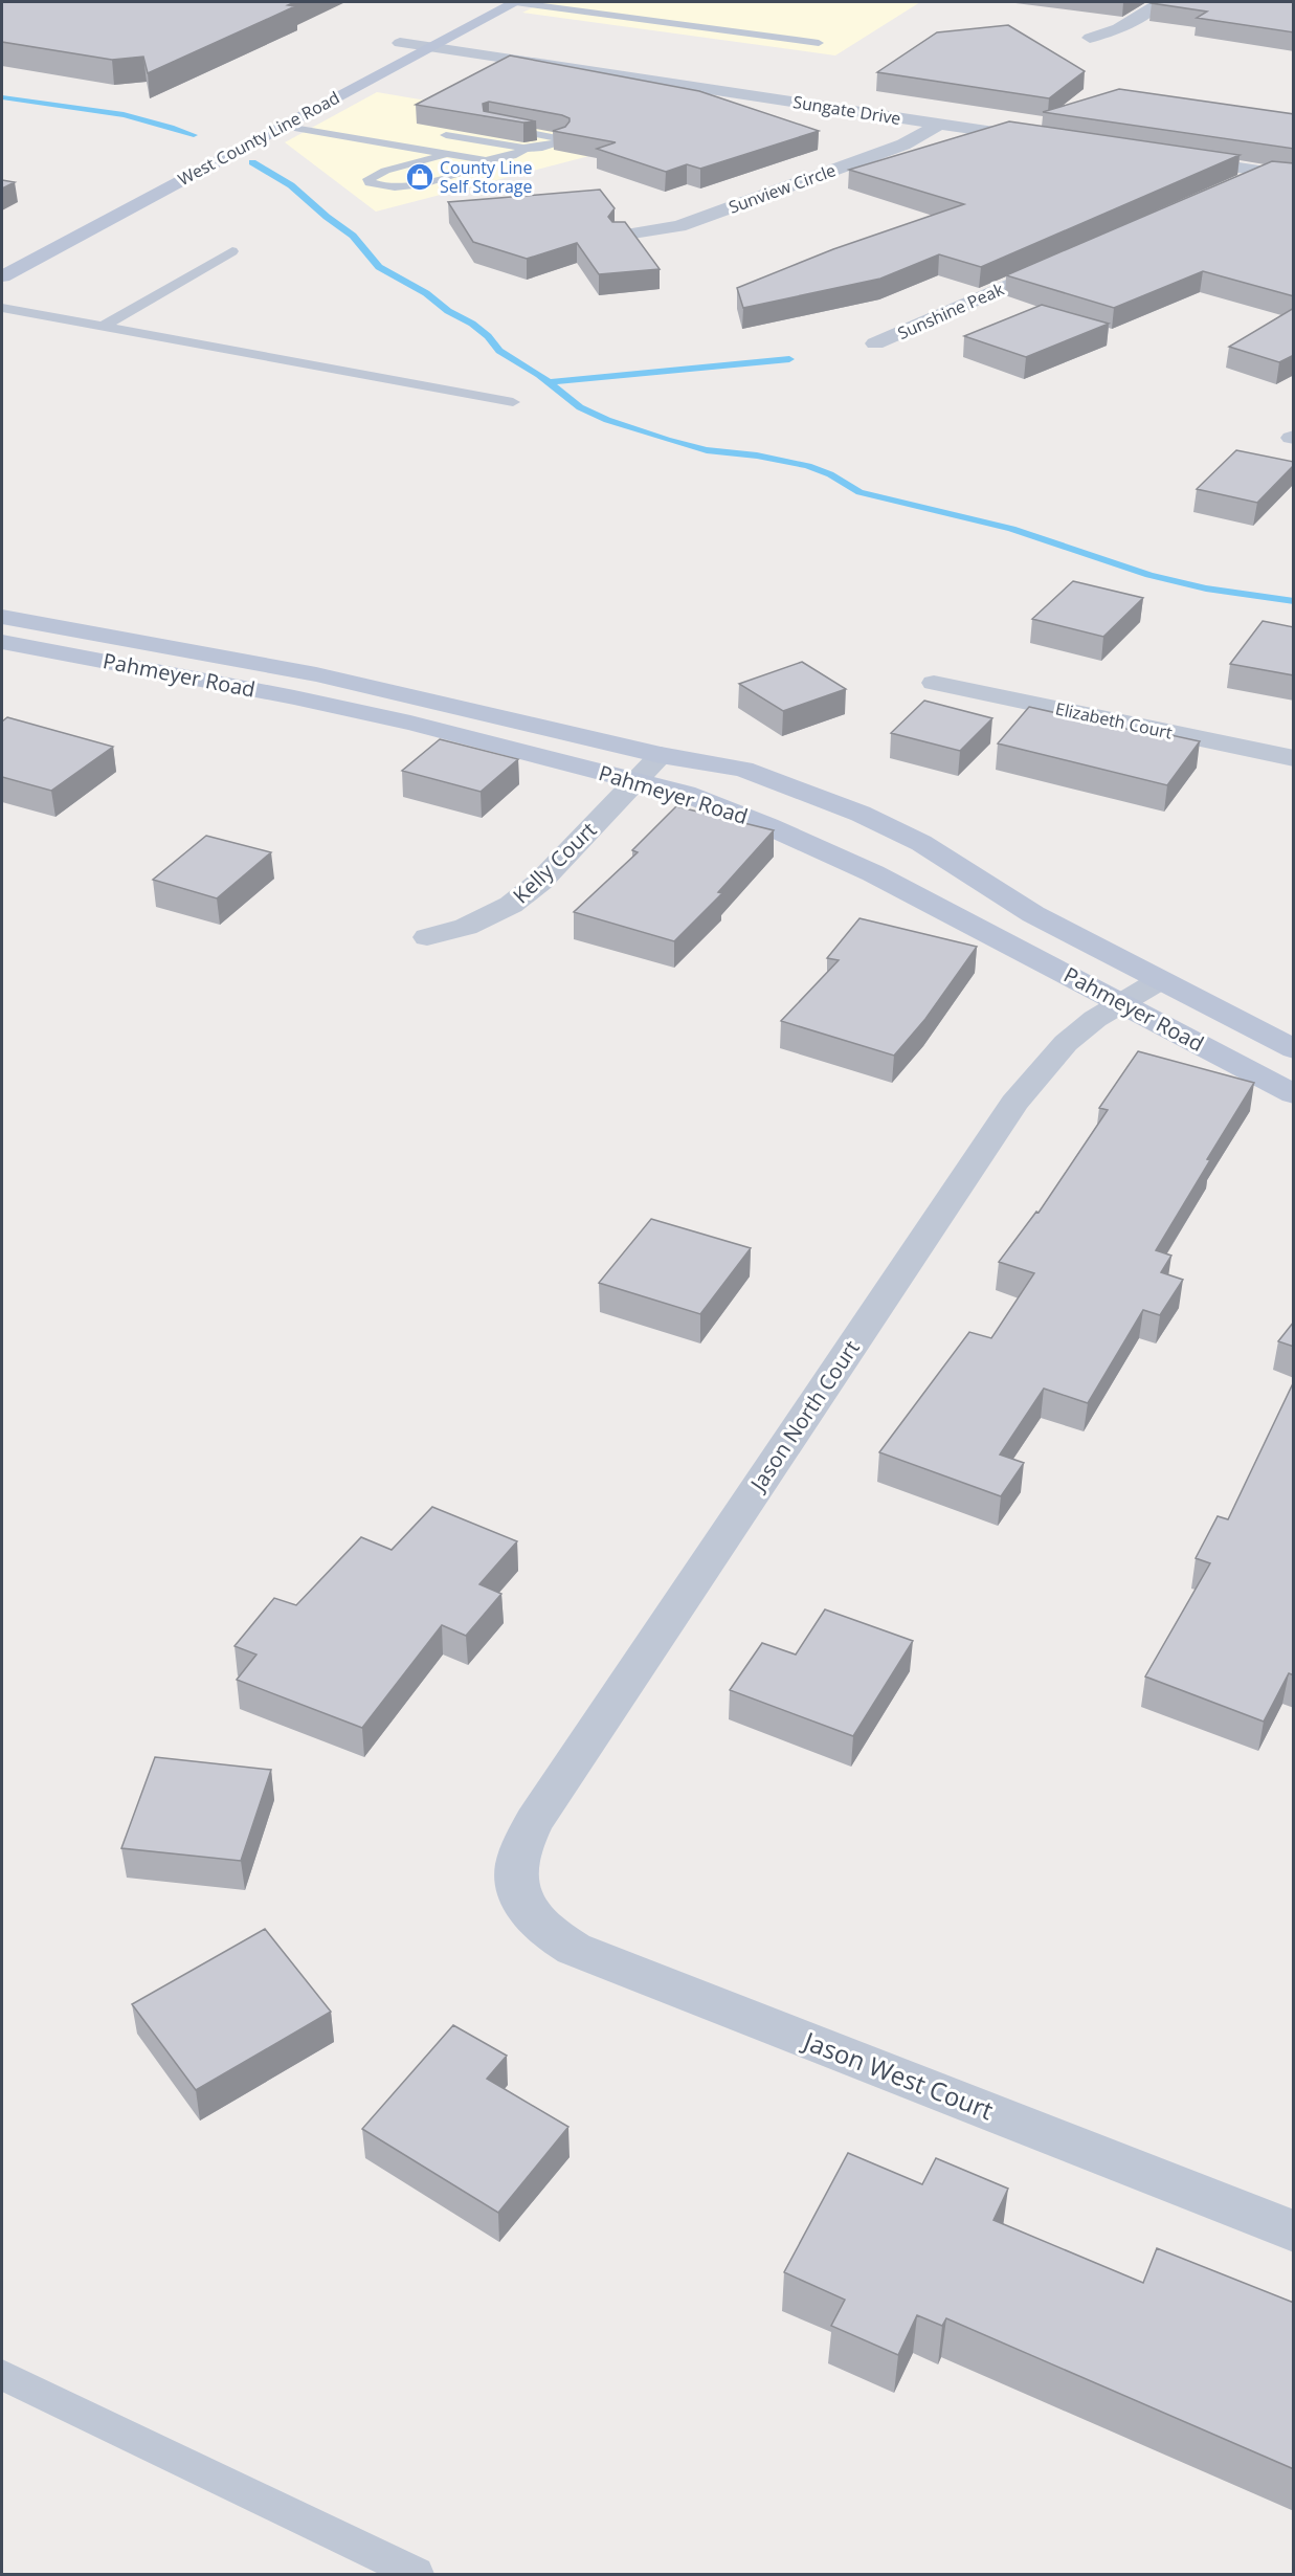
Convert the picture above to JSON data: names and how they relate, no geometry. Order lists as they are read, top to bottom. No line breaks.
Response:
{"streets":{"street":["Sungate Drive","West County Line Road","Sunview Circle","Sunshine Peak","Pahmeyer Road","Elizabeth Court","Kelly Court","Jason North Court","Jason West Court"]},"crossings":[["Sungate Drive","West County Line Road"],["Sungate Drive","Sunview Circle"],["Pahmeyer Road","Kelly Court"],["Pahmeyer Road","Jason North Court"],["Jason North Court","Jason West Court"]],"places":{"shop":["County Line Self Storage"]}}
